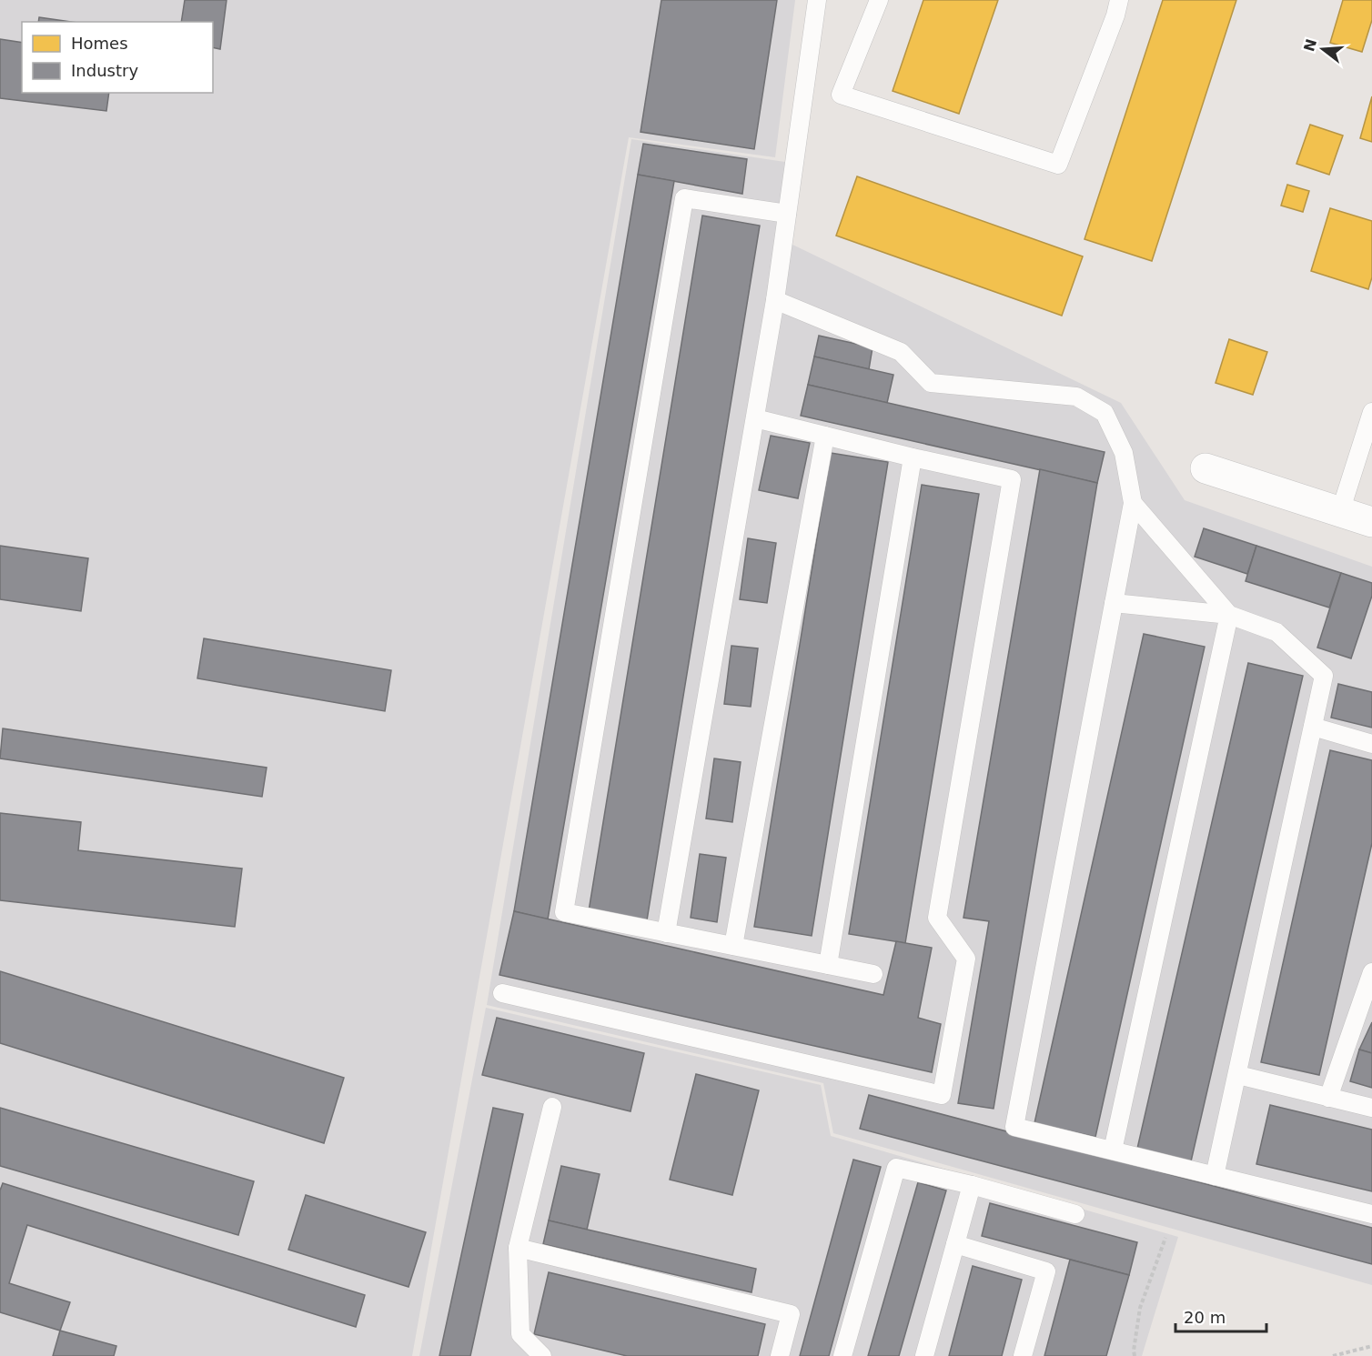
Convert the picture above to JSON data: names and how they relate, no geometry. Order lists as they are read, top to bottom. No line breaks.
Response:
{"legend":["Homes","Industry"],"scale_bar":"20 m","north":"left"}
